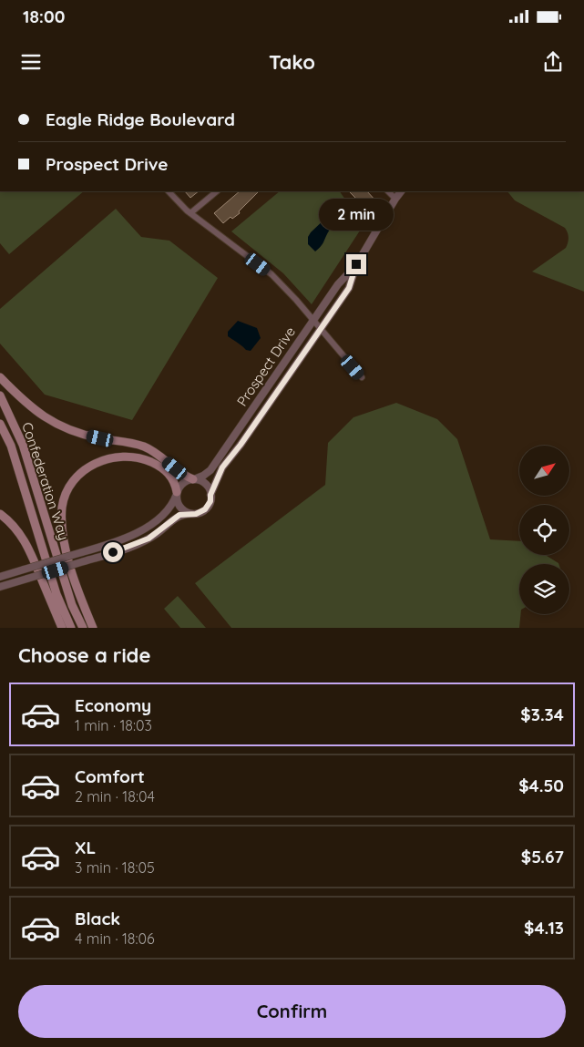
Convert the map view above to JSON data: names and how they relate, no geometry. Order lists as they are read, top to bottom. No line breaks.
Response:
{"streets":{"main road":["Confederation Way"],"street":["Prospect Drive"]},"north":"top right","page":{"status":"18:00","header":"Tako","banner":["Eagle Ridge Boulevard","Prospect Drive"],"bubble":"2 min","heading":"Choose a ride","list":[{"name":"Economy","note":"1 min · 18:03","value":"$3.34"},{"name":"Comfort","note":"2 min · 18:04","value":"$4.50"},{"name":"XL","note":"3 min · 18:05","value":"$5.67"},{"name":"Black","note":"4 min · 18:06","value":"$4.13"}],"buttons":"Confirm"}}
